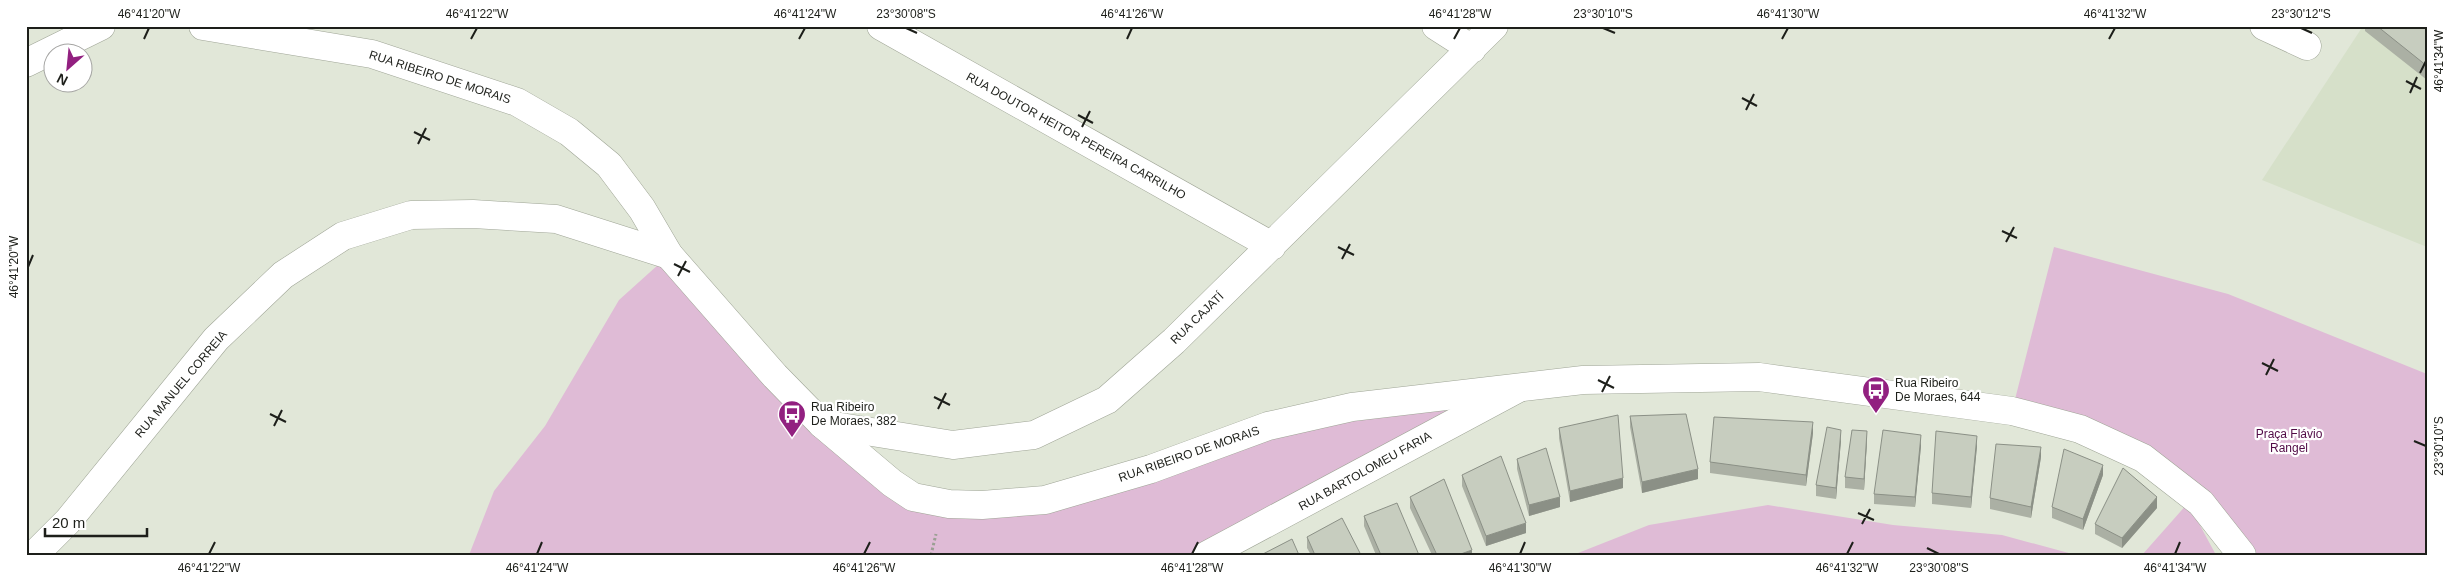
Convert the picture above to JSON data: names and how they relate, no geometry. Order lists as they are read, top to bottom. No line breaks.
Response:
{"streets":{"street":["RUA RIBEIRO DE MORAIS","RUA DOUTOR HEITOR PEREIRA CARRILHO","RUA CAJATÍ","RUA MANUEL CORREIA","RUA BARTOLOMEU FARIA"]},"crossings":[["RUA RIBEIRO DE MORAIS","RUA CAJATÍ"],["RUA RIBEIRO DE MORAIS","RUA MANUEL CORREIA"],["RUA RIBEIRO DE MORAIS","RUA BARTOLOMEU FARIA"],["RUA DOUTOR HEITOR PEREIRA CARRILHO","RUA CAJATÍ"]],"parks":["Praça Flávio Rangel"],"places":{"bus stop":["Rua Ribeiro De Moraes, 644","Rua Ribeiro De Moraes, 382"]},"scale_bar":"20 m","north":"bottom left","coordinates":["46°41'20\"W","46°41'22\"W","46°41'24\"W","23°30'08\"S","46°41'26\"W","46°41'28\"W","23°30'10\"S","46°41'30\"W","46°41'32\"W","23°30'12\"S","46°41'34\"W"]}
